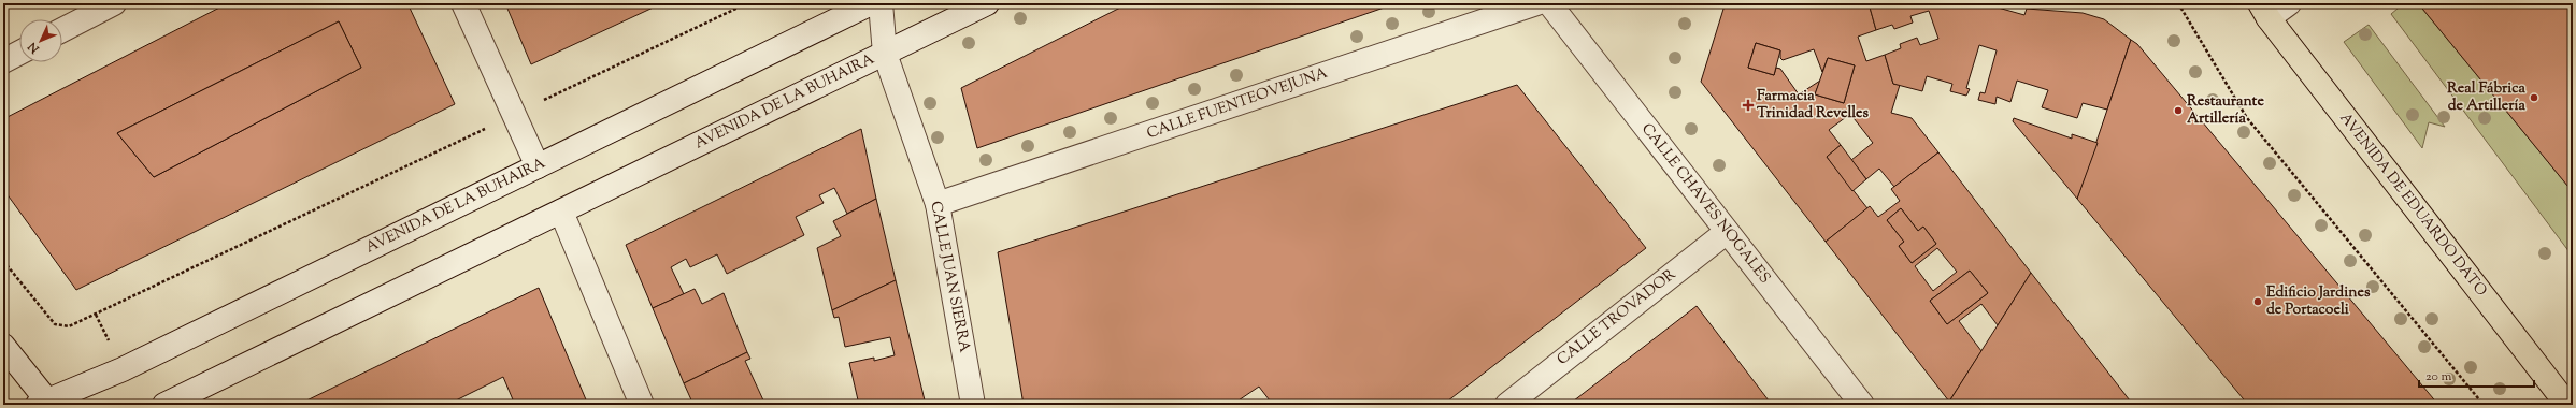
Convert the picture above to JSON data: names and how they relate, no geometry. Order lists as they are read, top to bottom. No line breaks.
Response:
{"streets":{"main road":["AVENIDA DE EDUARDO DATO"],"street":["AVENIDA DE LA BUHAIRA","CALLE FUENTEOVEJUNA","CALLE CHAVES NOGALES","CALLE JUAN SIERRA","CALLE TROVADOR"]},"crossings":[["AVENIDA DE LA BUHAIRA","CALLE JUAN SIERRA"],["CALLE FUENTEOVEJUNA","CALLE JUAN SIERRA"],["CALLE CHAVES NOGALES","CALLE TROVADOR"]],"places":{"other":["Real Fábrica de Artillería","Restaurante Artillería","Edificio Jardines de Portacoeli"],"health":["Farmacia Trinidad Revelles"]},"scale_bar":"20 m","north":"bottom left"}
